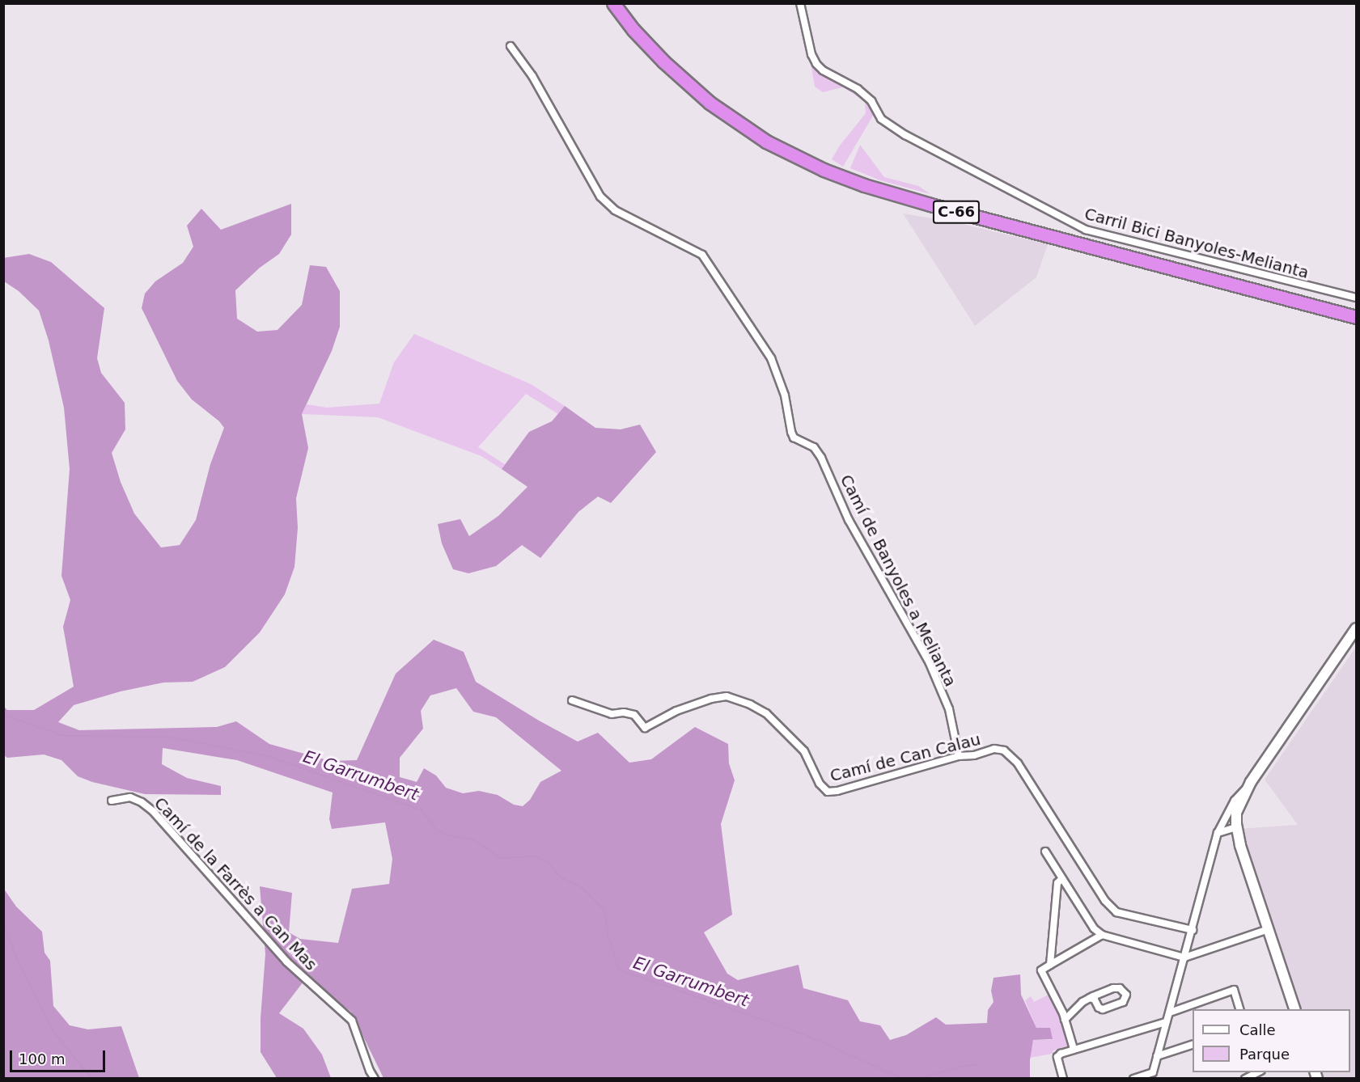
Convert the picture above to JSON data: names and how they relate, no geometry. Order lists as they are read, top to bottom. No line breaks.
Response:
{"streets":{"highway":["C-66"],"street":["Carril Bici Banyoles-Melianta","Camí de Banyoles a Melianta","Camí de Can Calau","Camí de la Farrès a Can Mas"]},"crossings":[["Camí de Banyoles a Melianta","Camí de Can Calau"]],"water":["El Garrumbert"],"legend":["Calle","Parque"],"scale_bar":"100 m"}
